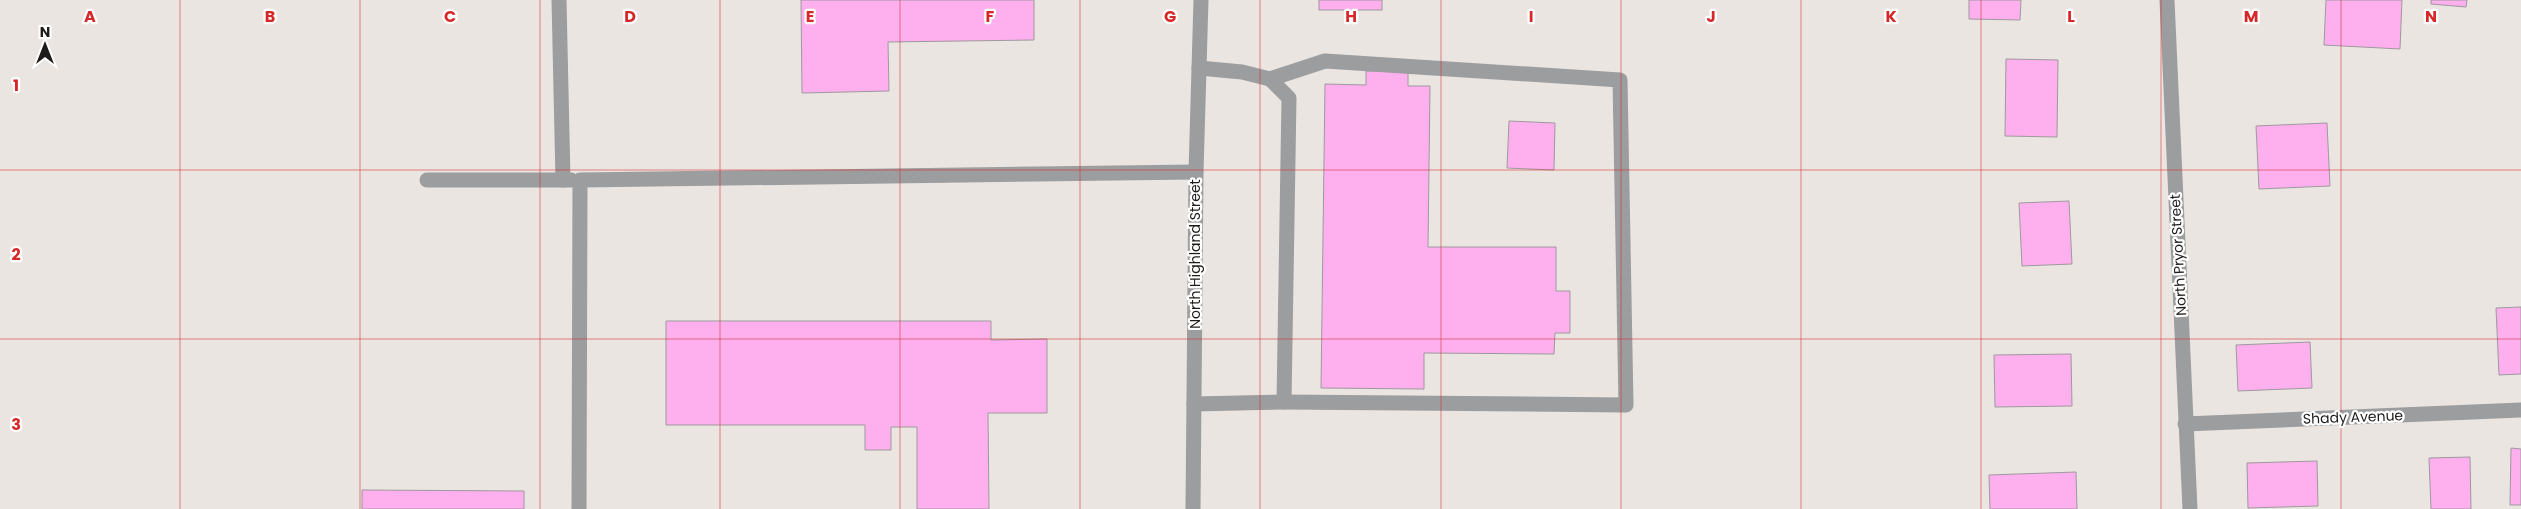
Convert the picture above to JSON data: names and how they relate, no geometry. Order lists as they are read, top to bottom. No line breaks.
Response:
{"streets":{"street":["North Highland Street","North Pryor Street","Shady Avenue"]},"crossings":[["North Pryor Street","Shady Avenue"]],"north":"top","grid":{"columns":["A","B","C","D","E","F","G","H","I","J","K","L","M","N"],"rows":["1","2","3"]}}
